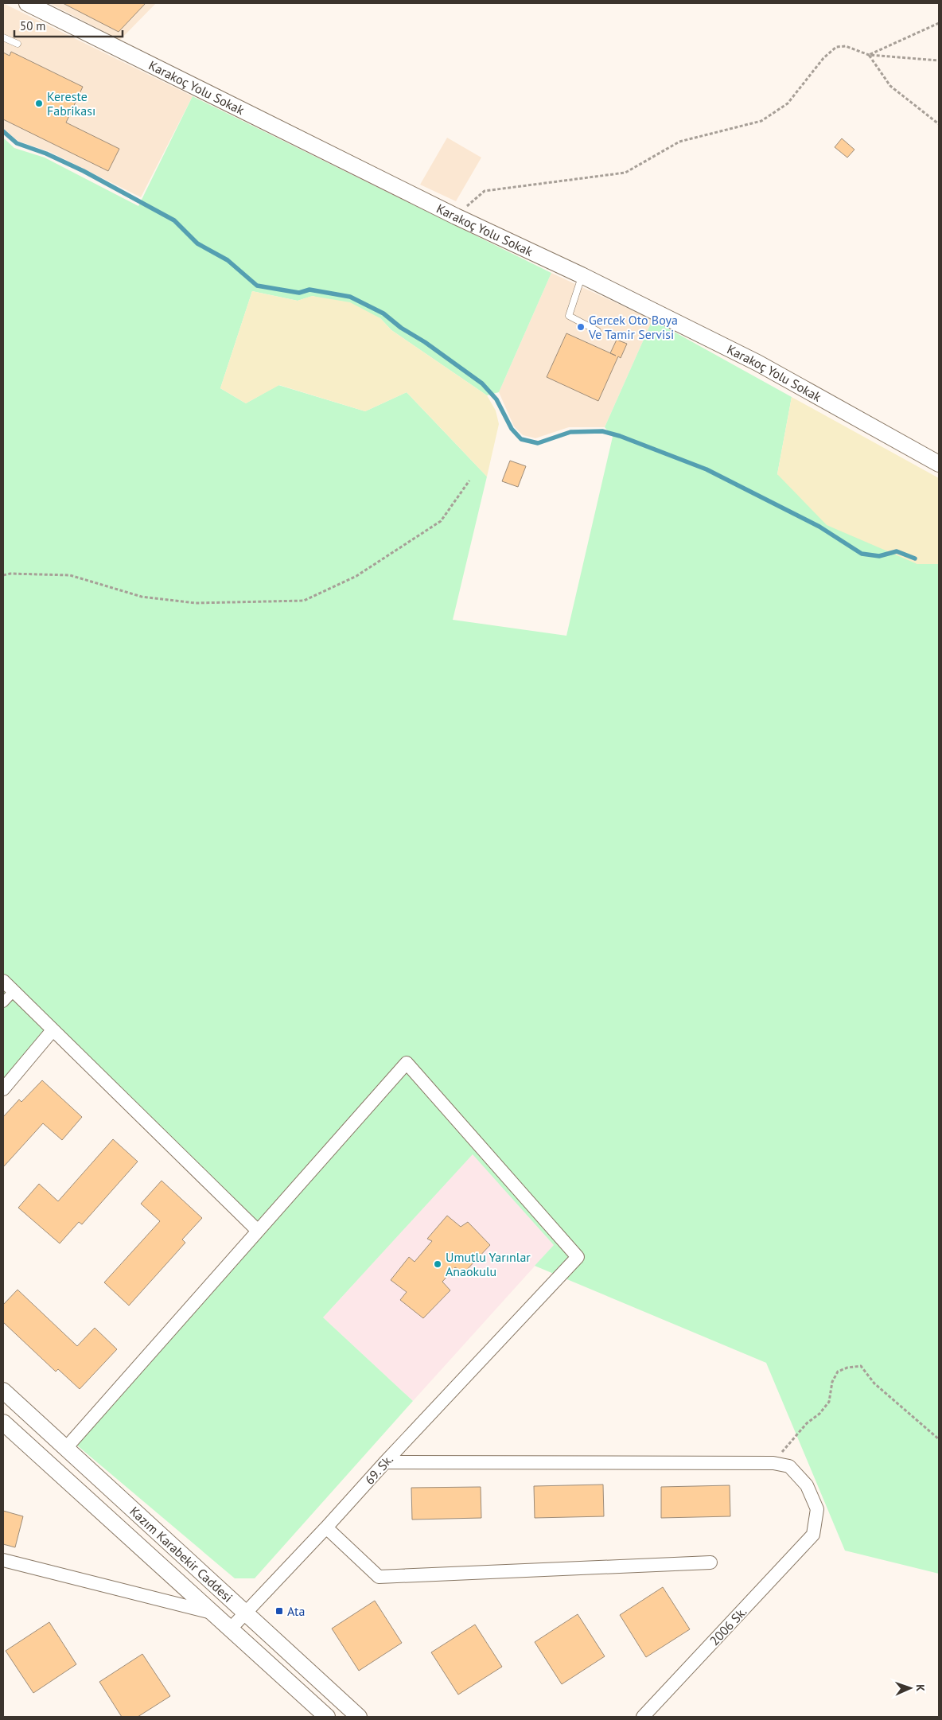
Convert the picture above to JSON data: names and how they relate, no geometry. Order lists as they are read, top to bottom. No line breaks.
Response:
{"streets":{"street":["Karakoç Yolu Sokak","69. Sk.","Kazım Karabekir Caddesi","2006 Sk."]},"crossings":[["69. Sk.","Kazım Karabekir Caddesi"]],"places":{"other":["Kereste Fabrikası","Gercek Oto Boya Ve Tamir Servisi","Umutlu Yarınlar Anaokulu"],"transit":["Ata"]},"scale_bar":"50 m","north":"right"}
